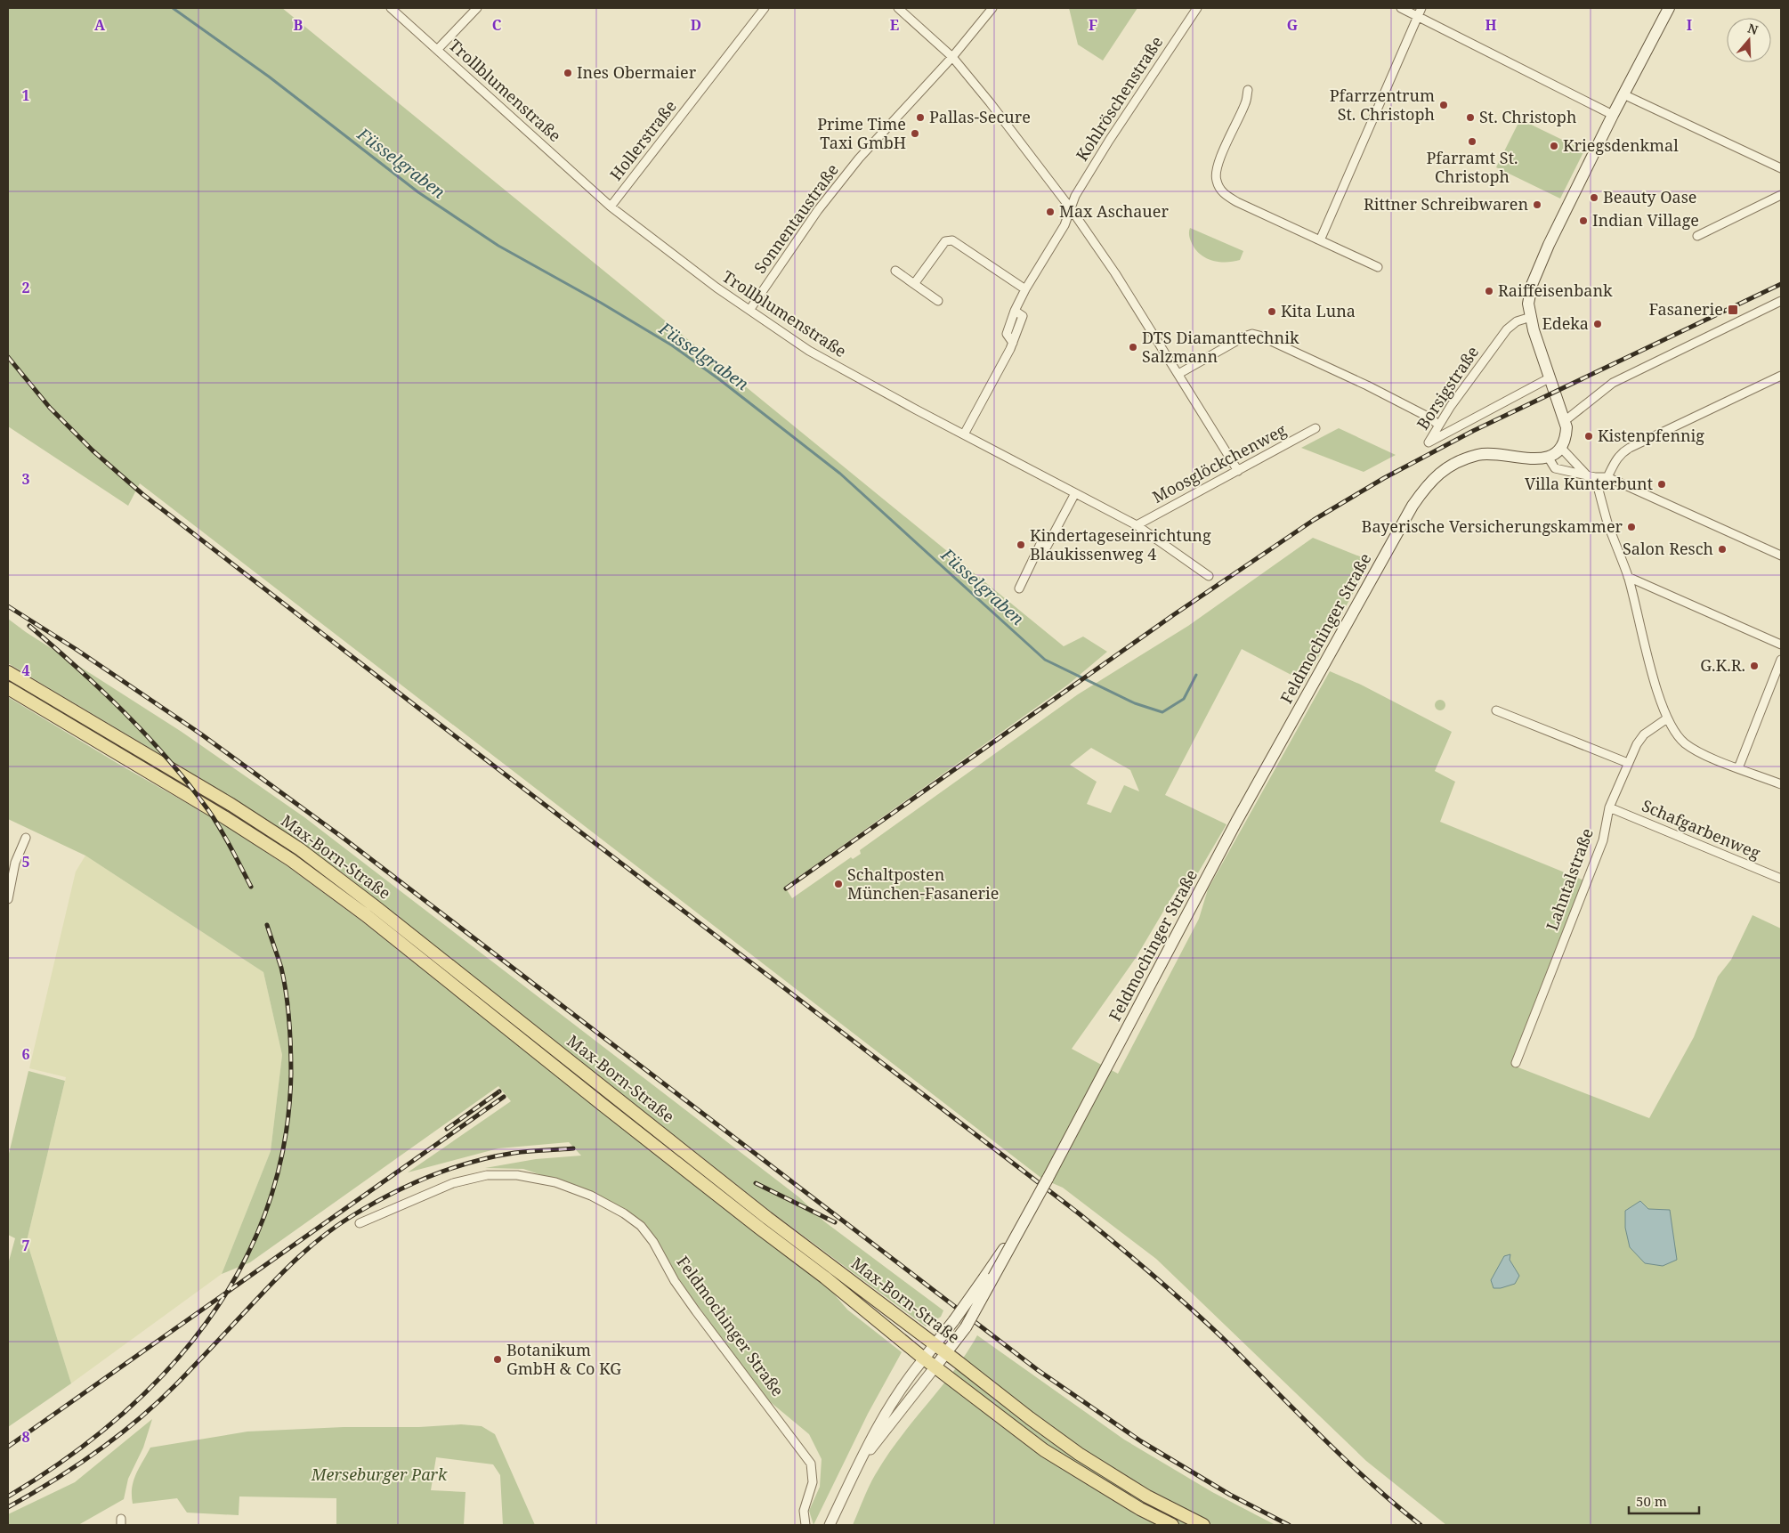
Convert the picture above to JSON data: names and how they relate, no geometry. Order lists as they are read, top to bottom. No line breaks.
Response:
{"streets":{"main road":["Feldmochinger Straße","Max-Born-Straße"],"street":["Trollblumenstraße","Kohlröschenstraße","Hollerstraße","Sonnentaustraße","Borsigstraße","Moosglöckchenweg","Schafgarbenweg","Lahntalstraße"]},"crossings":[["Trollblumenstraße","Kohlröschenstraße"],["Trollblumenstraße","Hollerstraße"],["Trollblumenstraße","Sonnentaustraße"],["Trollblumenstraße","Moosglöckchenweg"],["Feldmochinger Straße","Max-Born-Straße"],["Schafgarbenweg","Lahntalstraße"]],"water":["Füsselgraben"],"parks":["Merseburger Park"],"places":{"other":["Ines Obermaier","Pfarrzentrum St. Christoph","Pallas-Secure","St. Christoph","Prime Time Taxi GmbH","Pfarramt St. Christoph","Kriegsdenkmal","Beauty Oase","Rittner Schreibwaren","Max Aschauer","Indian Village","Raiffeisenbank","Kita Luna","Edeka","DTS Diamanttechnik Salzmann","Kistenpfennig","Villa Kunterbunt","Bayerische Versicherungskammer","Kindertageseinrichtung Blaukissenweg 4","Salon Resch","G.K.R.","Schaltposten München-Fasanerie","Botanikum GmbH & Co KG"],"transit":["Fasanerie"]},"scale_bar":"50 m","north":"top","grid":{"columns":["A","B","C","D","E","F","G","H","I"],"rows":["1","2","3","4","5","6","7","8"]}}
